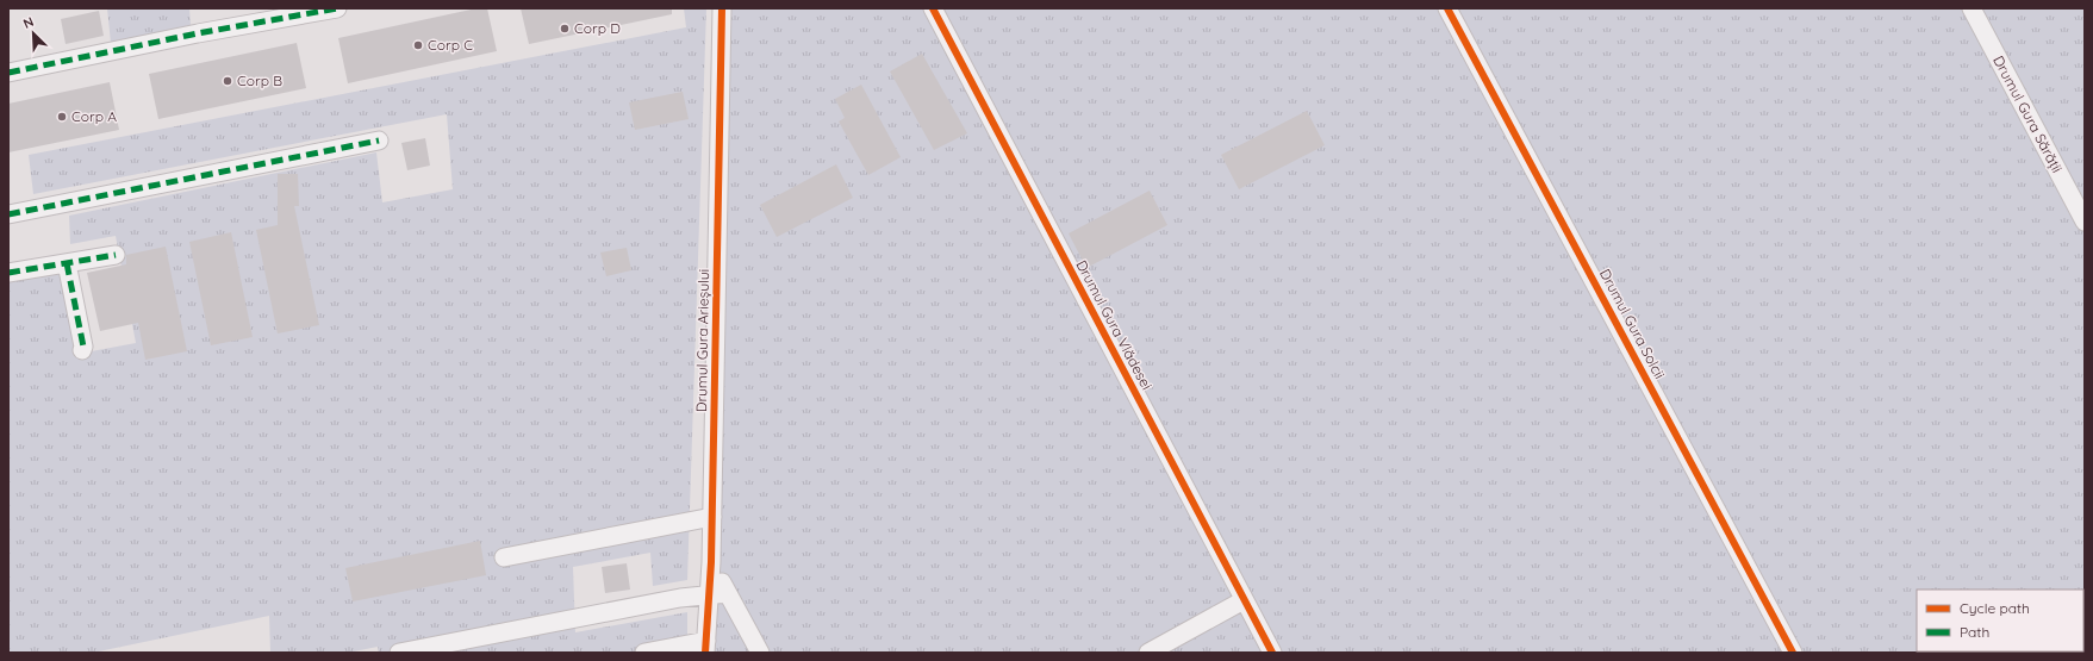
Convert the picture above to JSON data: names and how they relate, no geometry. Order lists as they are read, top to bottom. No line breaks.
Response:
{"streets":{"street":["Drumul Gura Sărății","Drumul Gura Solcii","Drumul Gura Vlădesei","Drumul Gura Arieșului"]},"places":["Corp D","Corp C","Corp B","Corp A"],"legend":["Cycle path","Path"],"north":"top left"}
